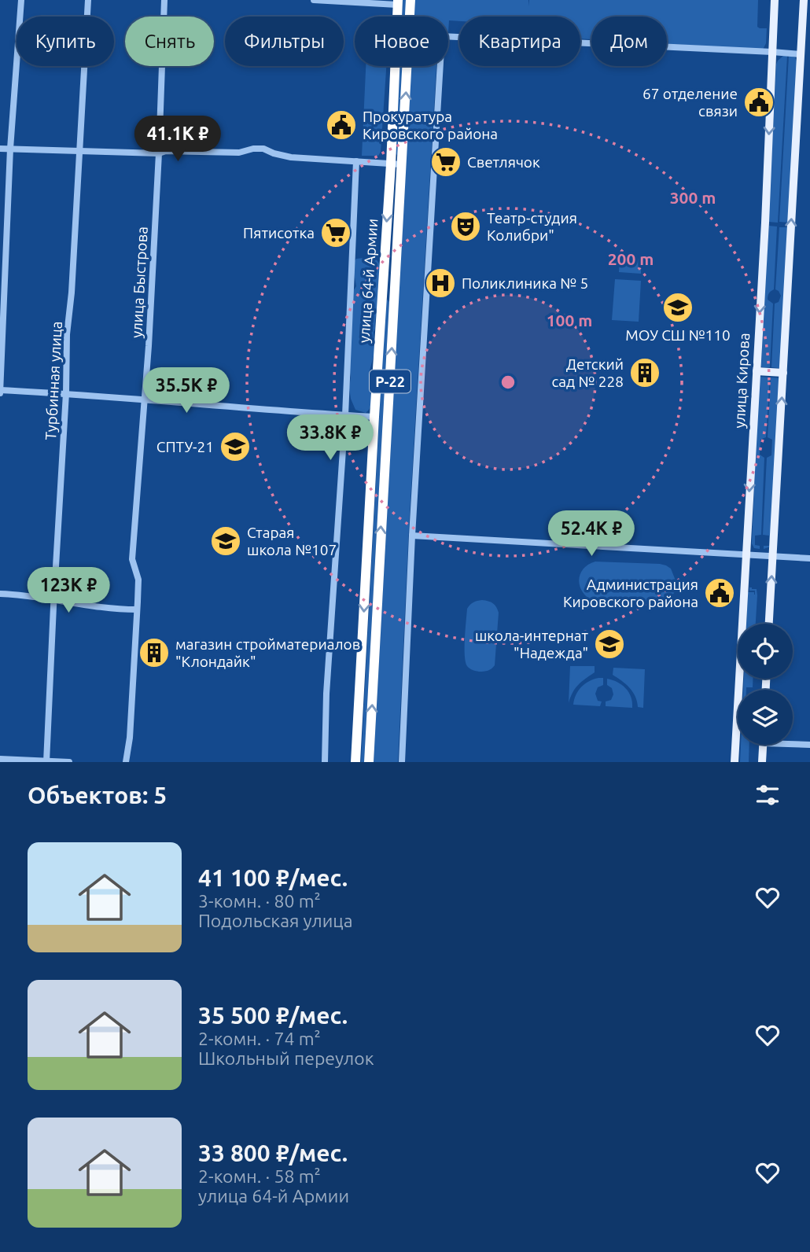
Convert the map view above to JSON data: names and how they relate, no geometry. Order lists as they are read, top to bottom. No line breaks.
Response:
{"streets":{"highway":["улица 64-й Армии","Р-22"],"main road":["улица Кирова"],"street":["улица Быстрова","Турбинная улица"]},"places":{"public building":["67 отделение связи","Прокуратура Кировского района","Администрация Кировского района"],"supermarket":["Светлячок","Пятисотка"],"theatre":["Театр-студия Колибри\""],"hospital":["Поликлиника № 5"],"school or university":["МОУ СШ №110","СПТУ-21","Старая школа №107","школа-интернат \"Надежда\""],"building":["Детский сад № 228","магазин стройматериалов \"Клондайк\""]},"page":{"chip":["Купить","Снять","Фильтры","Новое","Квартира","Дом"],"price":["41.1K ₽","35.5K ₽","33.8K ₽","52.4K ₽","123K ₽"],"heading":"Объектов: 5","list":[{"name":"41 100 ₽/мес.","note":"3-комн. · 80 m² · Подольская улица"},{"name":"35 500 ₽/мес.","note":"2-комн. · 74 m² · Школьный переулок"},{"name":"33 800 ₽/мес.","note":"2-комн. · 58 m² · улица 64-й Армии"}]},"rings":["300 m","200 m","100 m"]}
